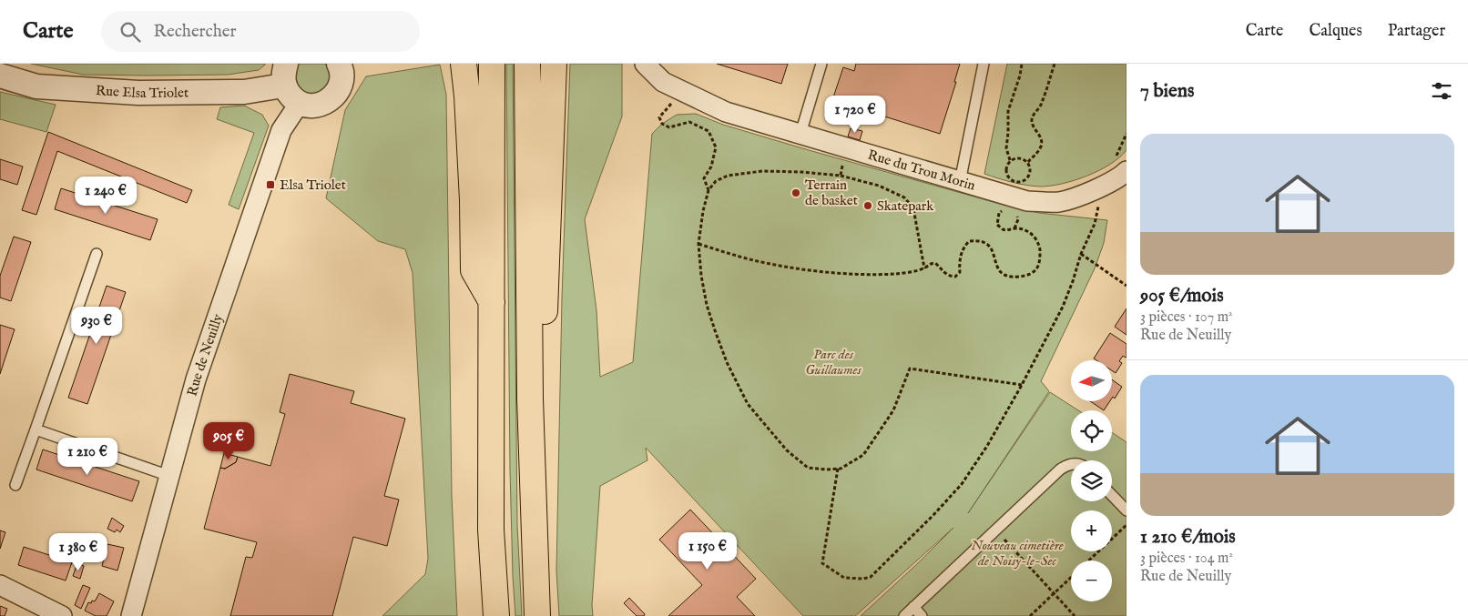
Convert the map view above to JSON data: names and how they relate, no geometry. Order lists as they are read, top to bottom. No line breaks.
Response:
{"streets":{"street":["Rue Elsa Triolet","Rue du Trou Morin","Rue de Neuilly"]},"parks":["Parc des Guillaumes","Nouveau cimetière de Noisy-le-Sec"],"places":{"transit":["Elsa Triolet"],"other":["Terrain de basket","Skatepark"]},"north":"left","page":{"header":"Carte","search":"Rechercher","nav":["Carte","Calques","Partager"],"heading":"7 biens","price":["1 720 €","1 240 €","930 €","905 €","1 210 €","1 150 €","1 380 €"],"list":[{"name":"905 €/mois","note":"3 pièces · 107 m² · Rue de Neuilly"},{"name":"1 210 €/mois","note":"3 pièces · 104 m² · Rue de Neuilly"}],"map_buttons":["+","−"]}}
